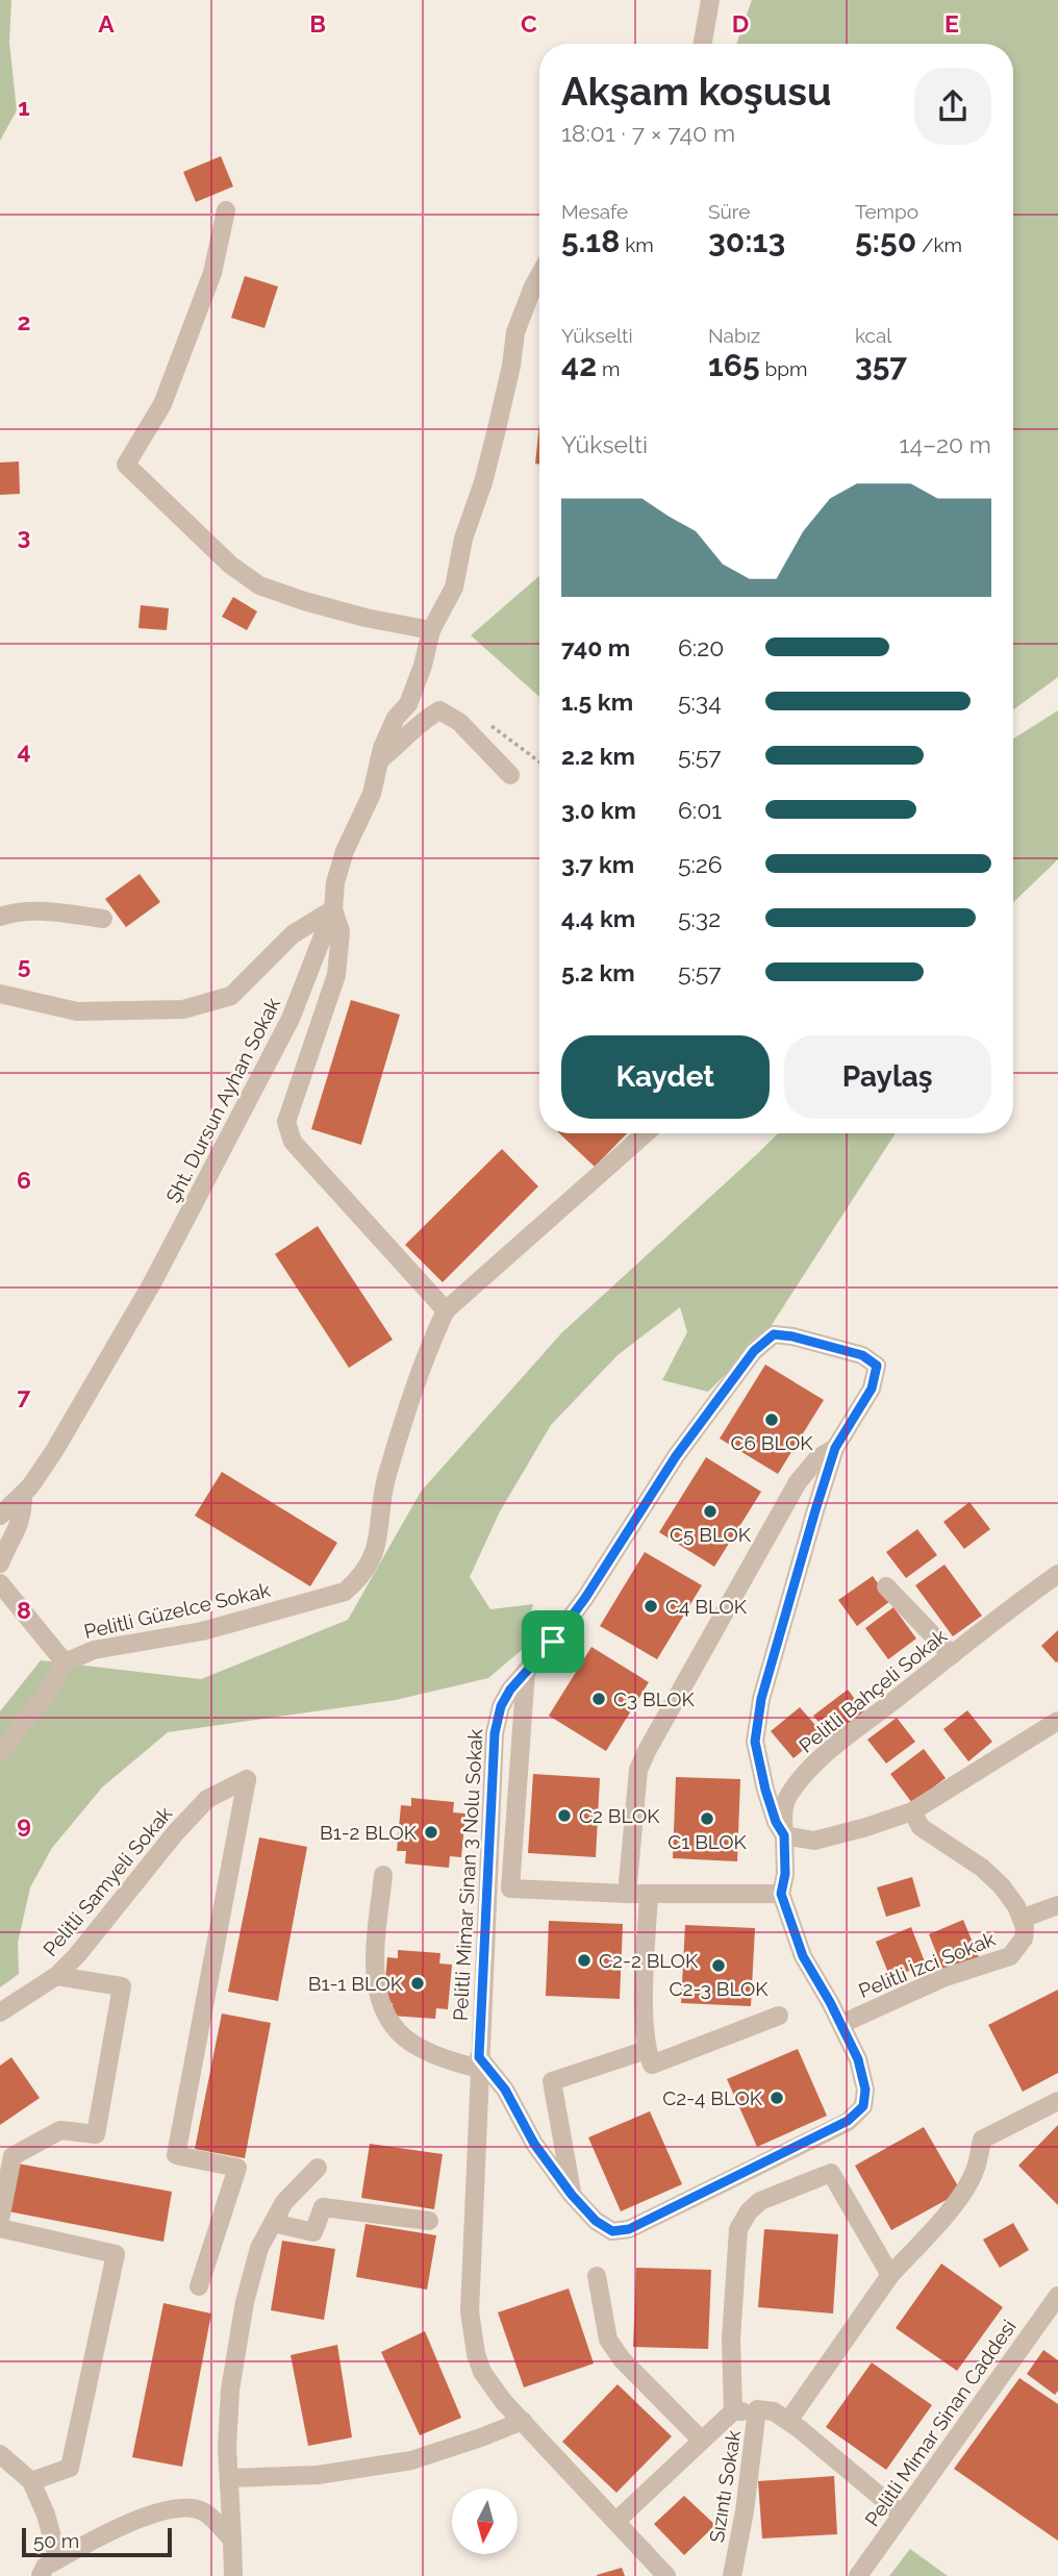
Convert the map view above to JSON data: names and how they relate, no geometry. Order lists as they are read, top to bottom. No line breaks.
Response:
{"streets":{"street":["Şht. Dursun Ayhan Sokak","Pelitli Güzelce Sokak","Pelitli Bahçeli Sokak","Pelitli Mimar Sinan 3 Nolu Sokak","Pelitli Samyeli Sokak","Pelitli İzci Sokak","Pelitli Mimar Sinan Caddesi","Sızıntı Sokak"]},"crossings":[["Pelitli Bahçeli Sokak","Pelitli Mimar Sinan 3 Nolu Sokak"],["Pelitli Mimar Sinan Caddesi","Sızıntı Sokak"]],"places":["C6 BLOK","C5 BLOK","C4 BLOK","C3 BLOK","C2 BLOK","C1 BLOK","B1-2 BLOK","C2-2 BLOK","C2-3 BLOK","B1-1 BLOK","C2-4 BLOK"],"scale_bar":"50 m","north":"bottom","page":{"heading":["Akşam koşusu","18:01 · 7 × 740 m"],"stats":[["Mesafe","5.18 km"],["Süre","30:13"],["Tempo","5:50 /km"],["Yükselti","42 m"],["Nabız","165 bpm"],["kcal","357"]],"chart":["Yükselti","14–20 m"],"list":[{"name":"740 m","note":"6:20"},{"name":"1.5 km","note":"5:34"},{"name":"2.2 km","note":"5:57"},{"name":"3.0 km","note":"6:01"},{"name":"3.7 km","note":"5:26"},{"name":"4.4 km","note":"5:32"},{"name":"5.2 km","note":"5:57"}],"buttons":["Kaydet","Paylaş"],"scale":"50 m"},"grid":{"columns":["A","B","C","D","E"],"rows":["1","2","3","4","5","6","7","8","9"]}}
